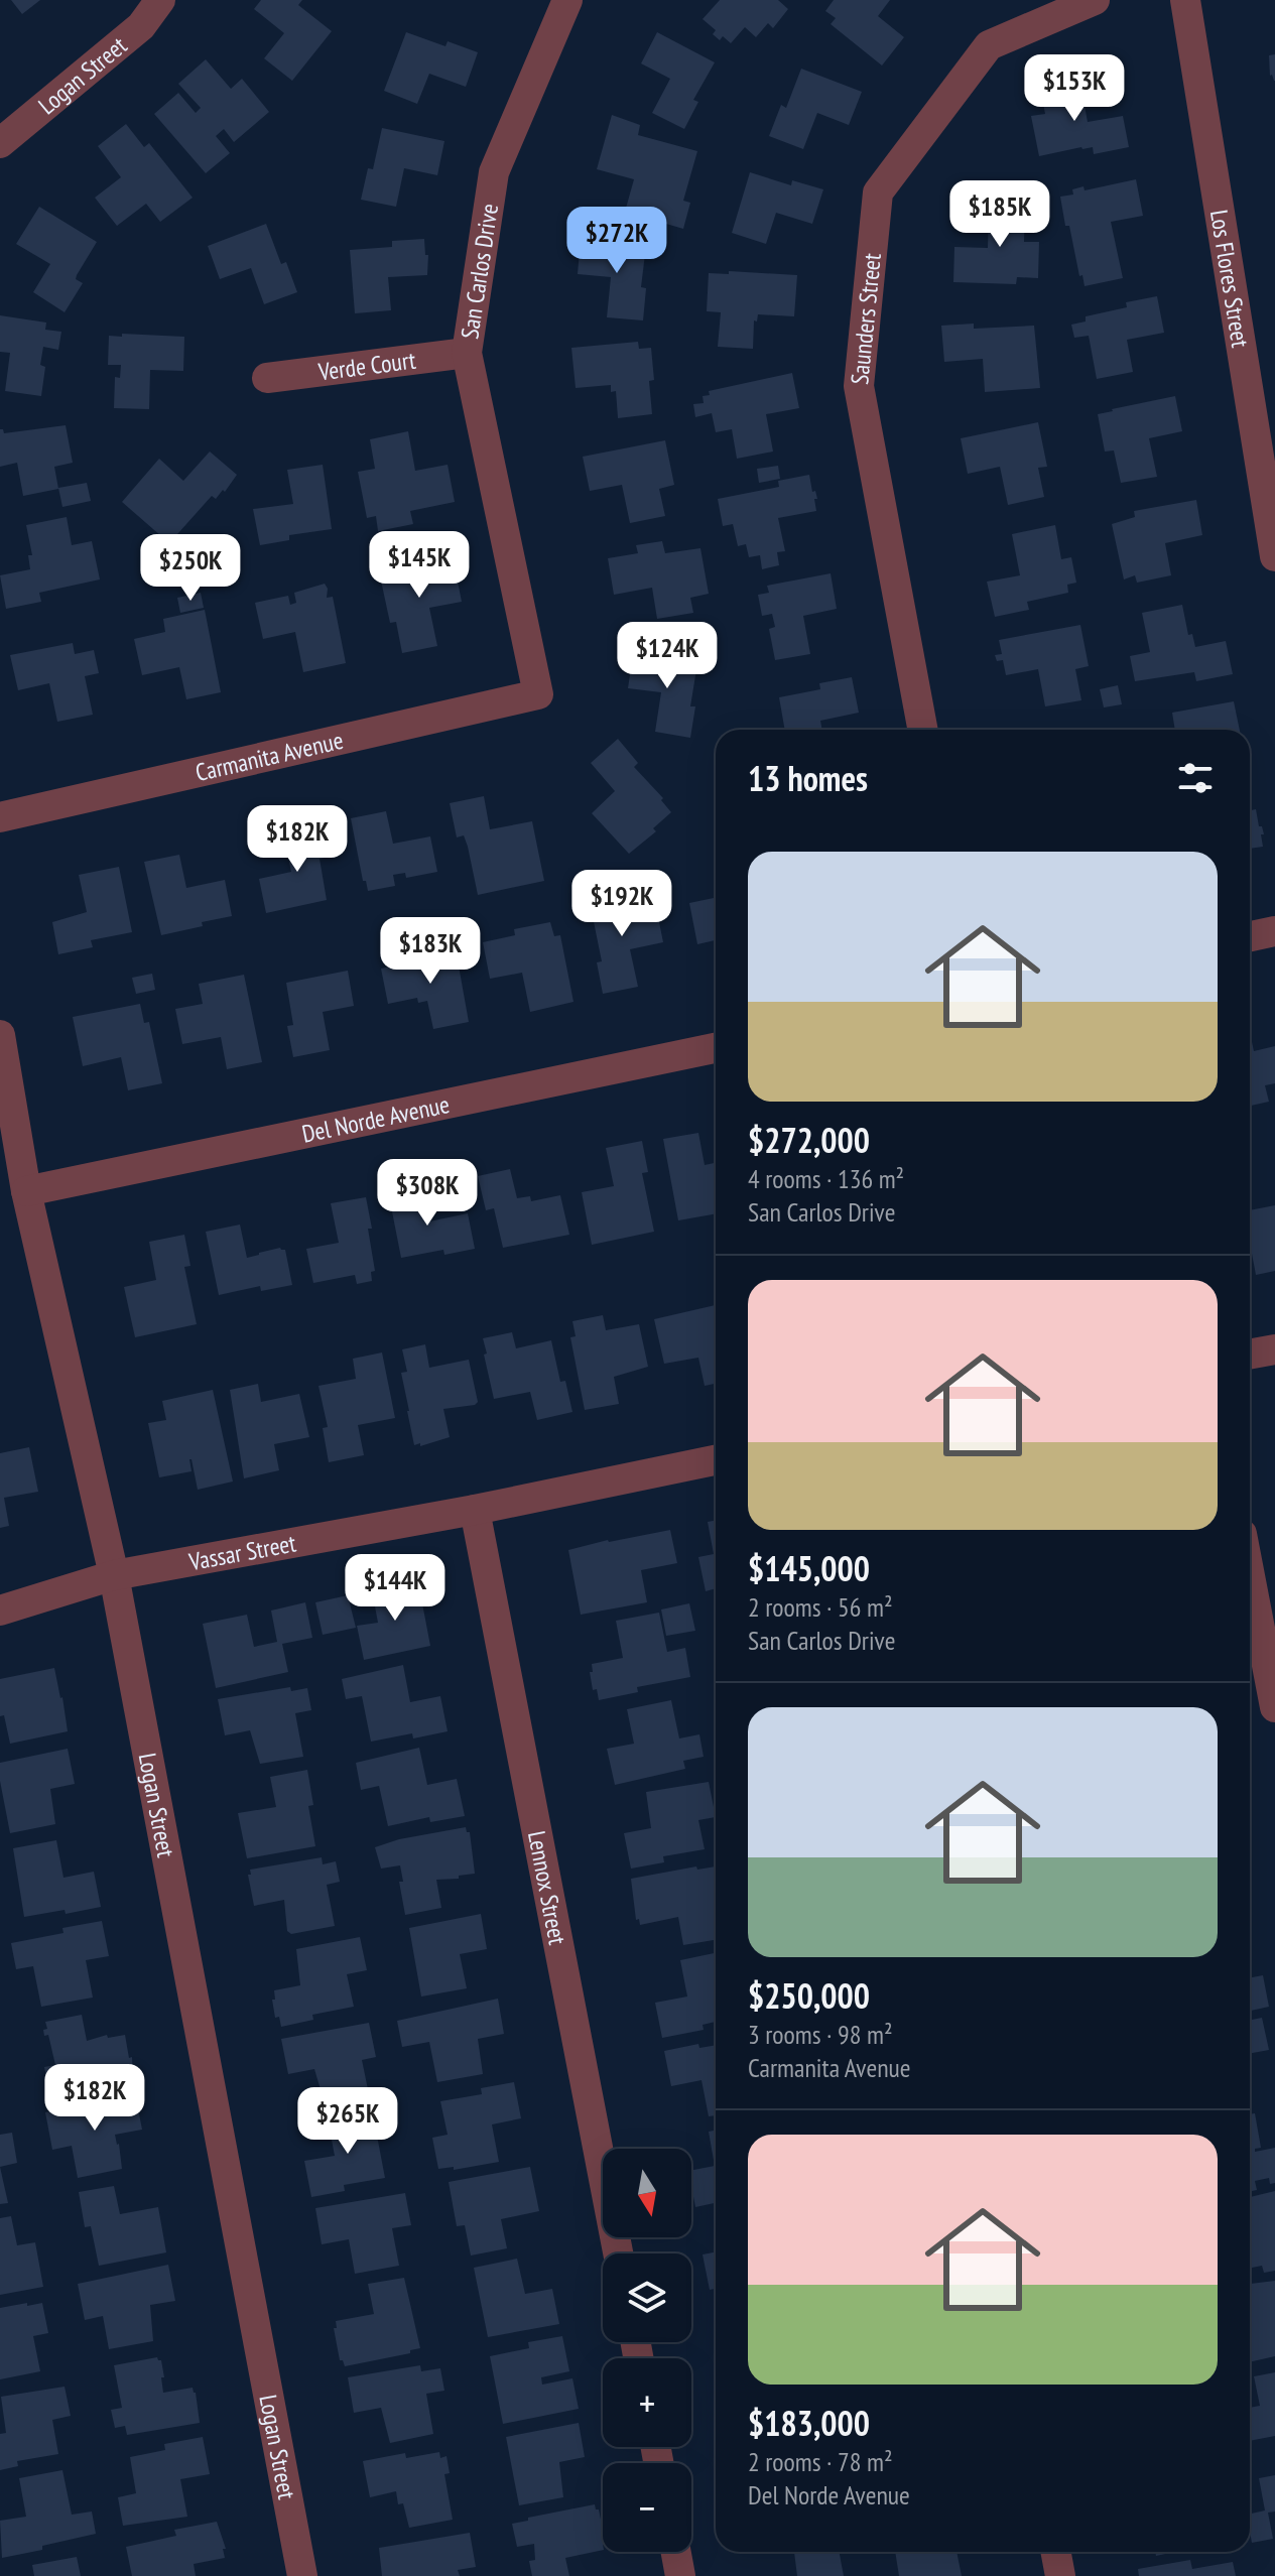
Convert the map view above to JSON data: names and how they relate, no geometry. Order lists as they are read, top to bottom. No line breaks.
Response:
{"streets":{"street":["Logan Street","San Carlos Drive","Los Flores Street","Saunders Street","Verde Court","Carmanita Avenue","Del Norde Avenue","Vassar Street","Lennox Street"]},"crossings":[["Logan Street","Del Norde Avenue"],["Logan Street","Vassar Street"],["San Carlos Drive","Verde Court"],["San Carlos Drive","Carmanita Avenue"],["Vassar Street","Lennox Street"]],"north":"bottom","page":{"price":["$153K","$185K","$272K","$145K","$250K","$124K","$182K","$192K","$183K","$308K","$144K","$182K","$265K"],"heading":"13 homes","list":[{"name":"$272,000","note":"4 rooms · 136 m² · San Carlos Drive"},{"name":"$145,000","note":"2 rooms · 56 m² · San Carlos Drive"},{"name":"$250,000","note":"3 rooms · 98 m² · Carmanita Avenue"},{"name":"$183,000","note":"2 rooms · 78 m² · Del Norde Avenue"}],"map_buttons":["+","−"]}}
